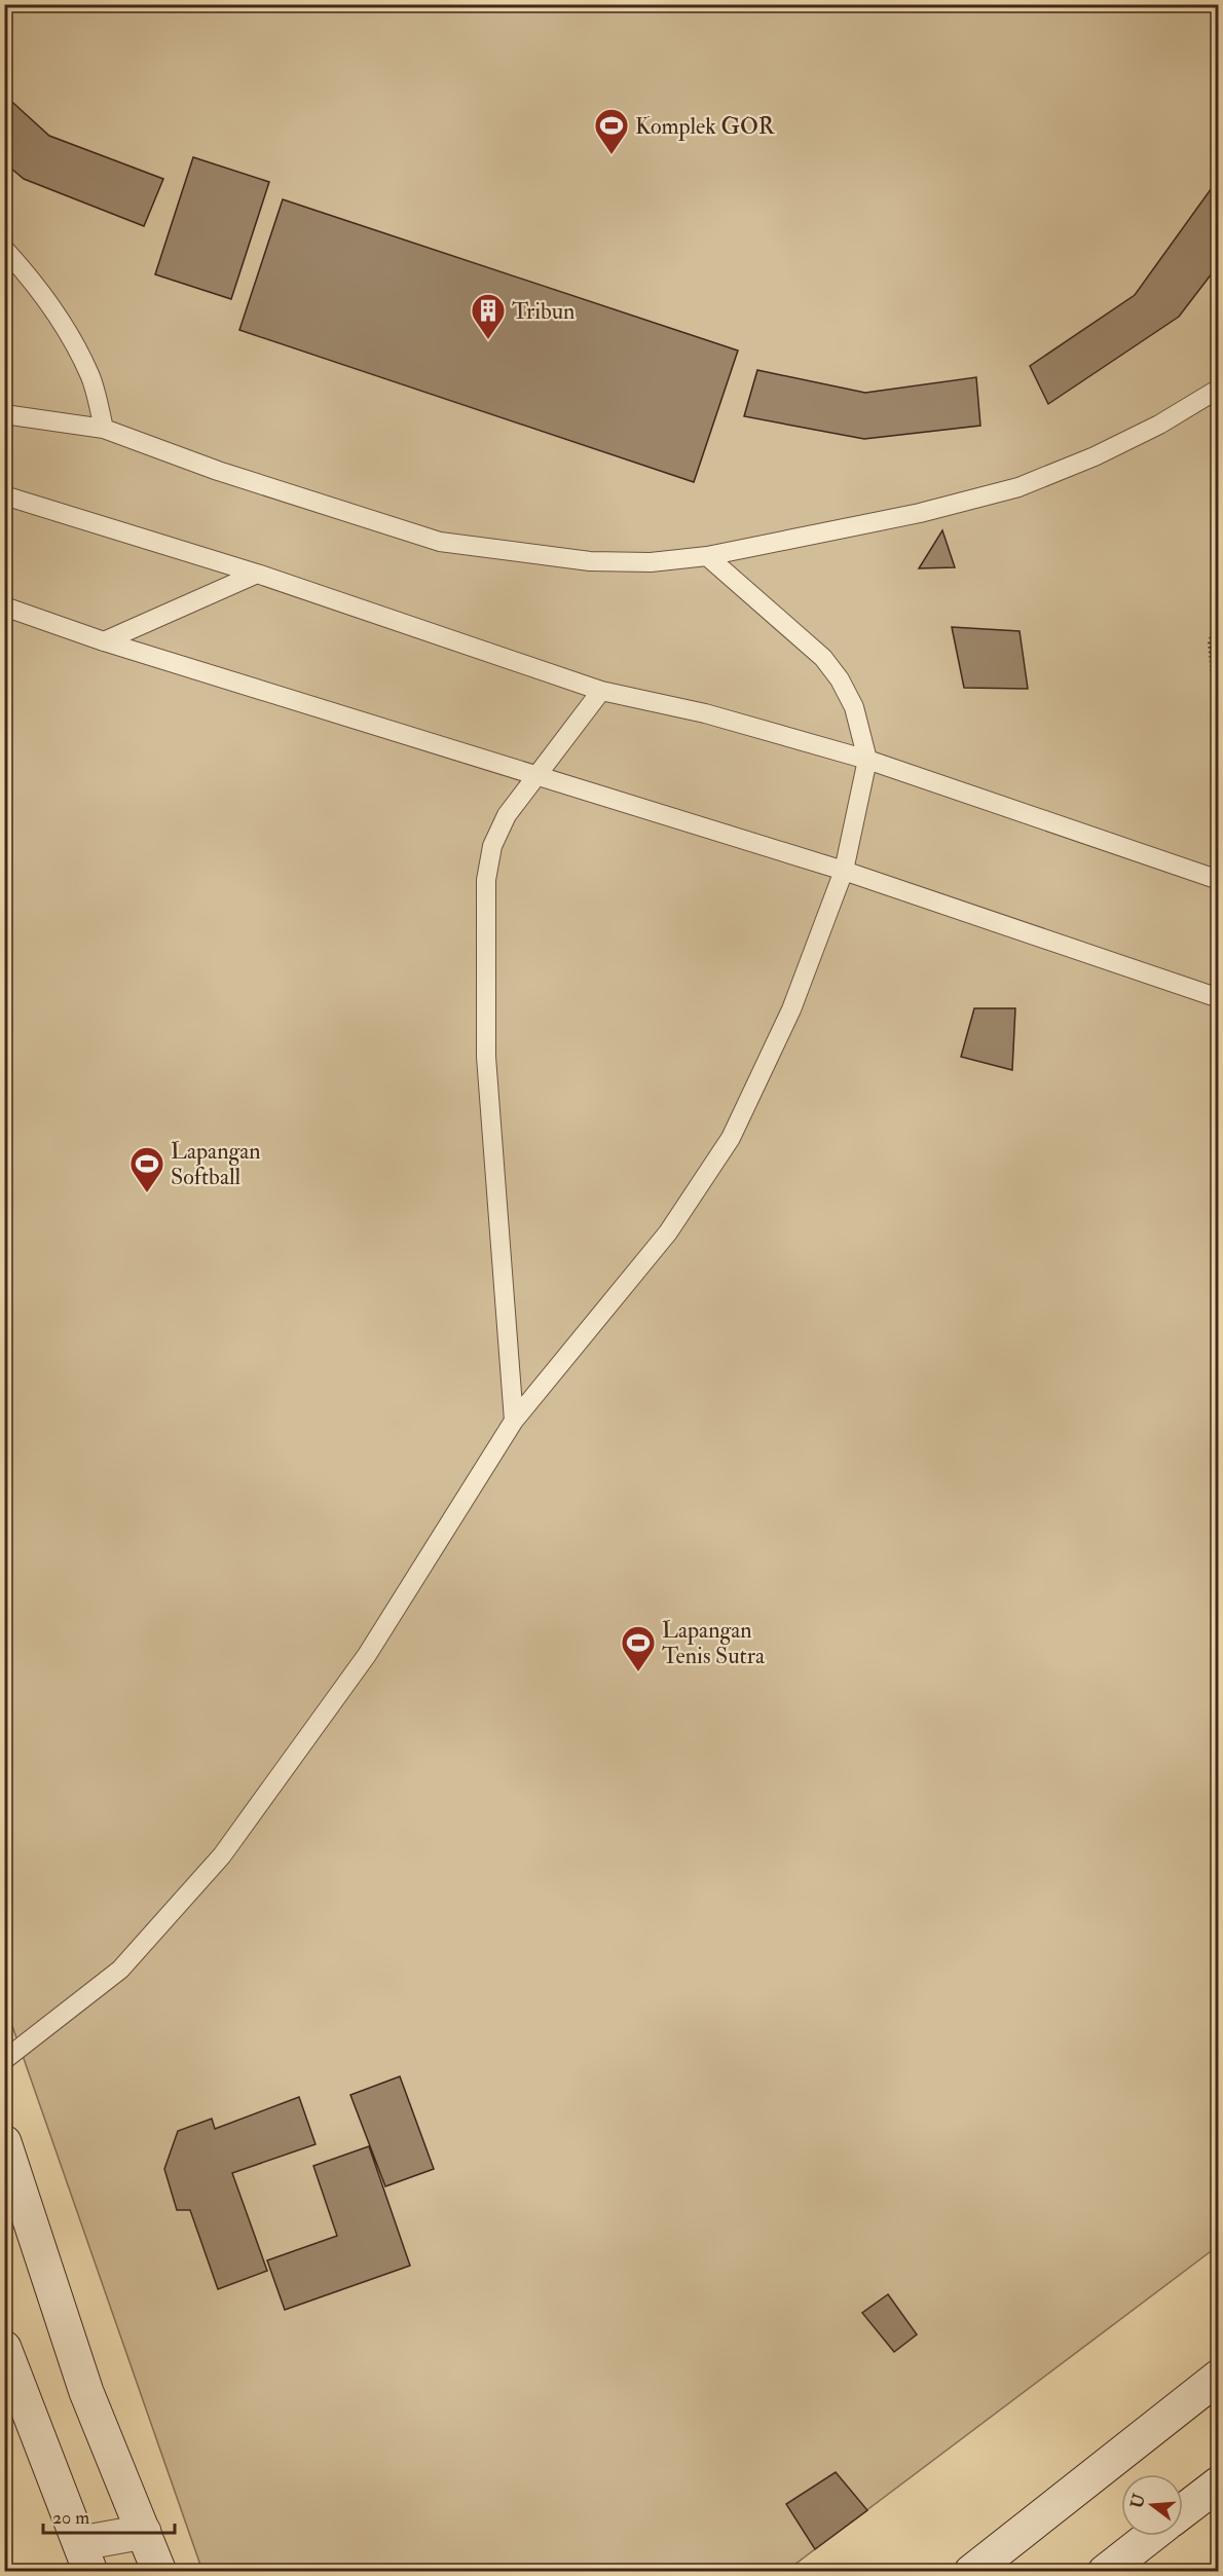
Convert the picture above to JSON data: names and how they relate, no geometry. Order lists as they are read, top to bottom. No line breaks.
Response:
{"places":{"sports":["Komplek GOR","Lapangan Softball","Lapangan Tenis Sutra"],"building":["Tribun"]},"scale_bar":"20 m","north":"left"}
